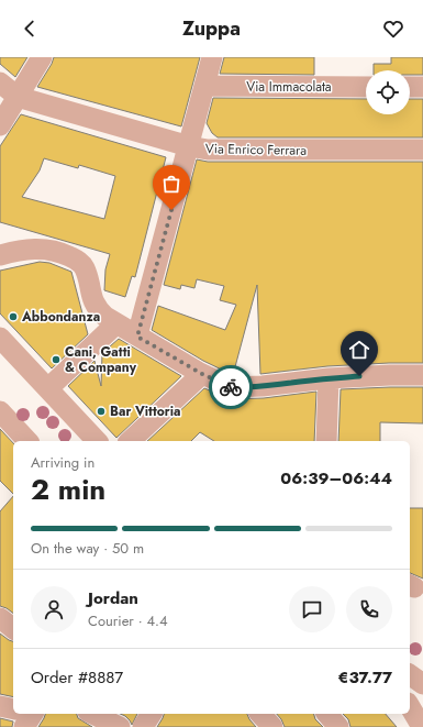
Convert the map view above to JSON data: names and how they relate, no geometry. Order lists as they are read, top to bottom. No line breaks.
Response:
{"streets":{"street":["Via Immacolata","Via Enrico Ferrara"]},"places":["Abbondanza","Cani, Gatti & Company","Bar Vittoria"],"page":{"header":"Zuppa","heading":["2 min","Arriving in","06:39–06:44"],"panel":["Jordan","Courier · 4.4","Order #8887","€37.77"],"bar":"On the way · 50 m"}}
